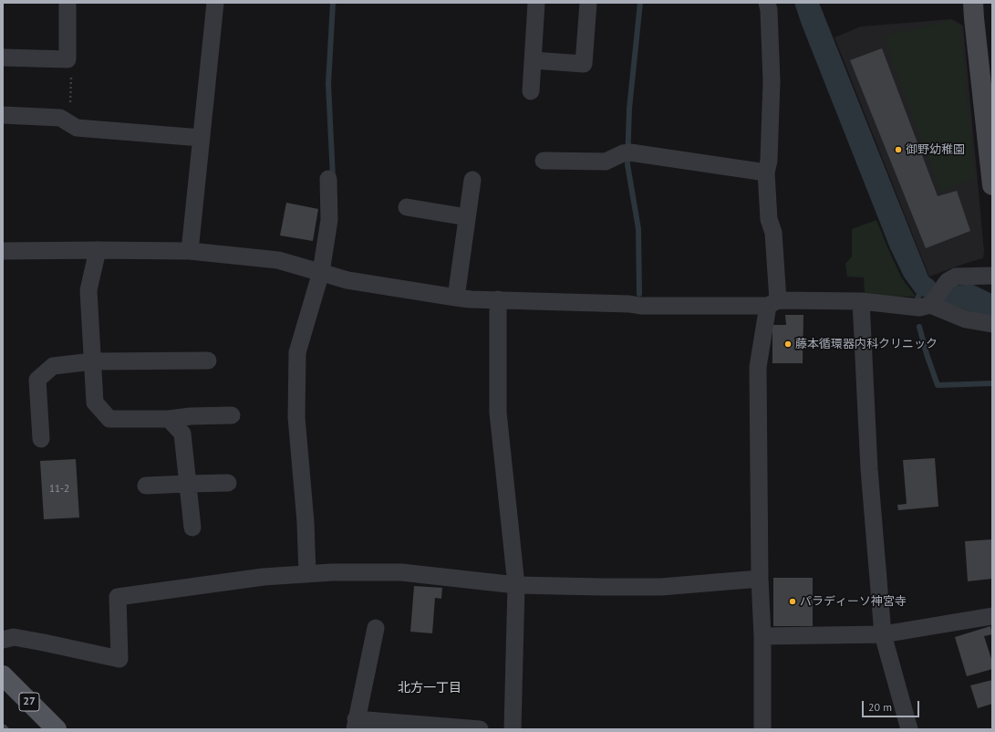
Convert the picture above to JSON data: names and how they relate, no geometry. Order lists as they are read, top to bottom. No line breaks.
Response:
{"streets":{"main road":["27"]},"districts":["北方一丁目"],"places":["御野幼稚園","藤本循環器内科クリニック","パラディーソ神宮寺"],"house_numbers":["11-2"],"scale_bar":"20 m"}
